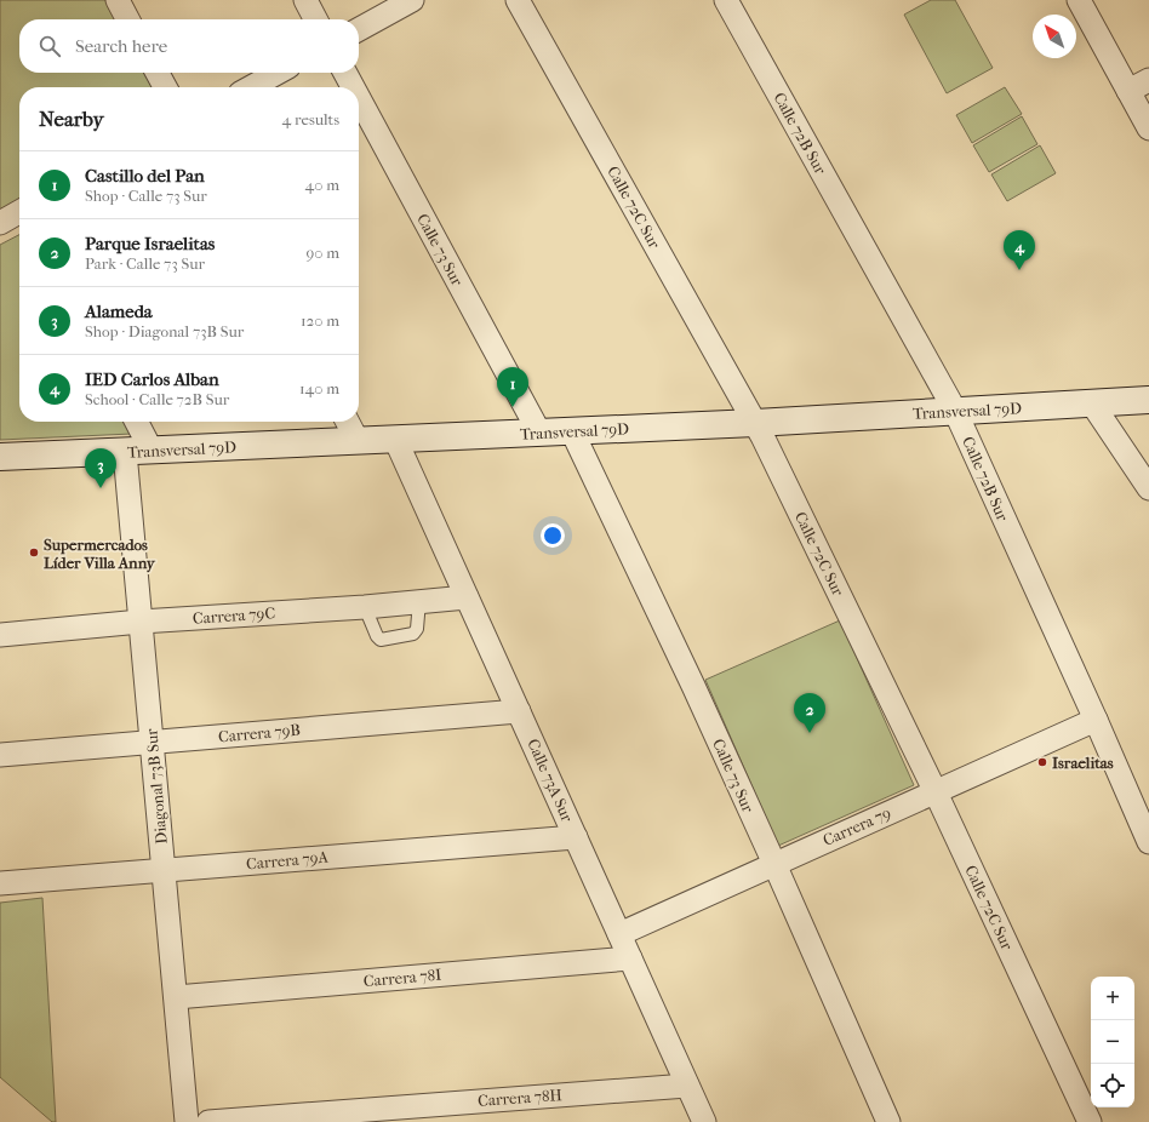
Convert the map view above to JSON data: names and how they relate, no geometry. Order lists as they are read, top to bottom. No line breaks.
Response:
{"streets":{"main road":["Transversal 79D"],"street":["Calle 72B Sur","Calle 72C Sur","Calle 73 Sur","Carrera 79C","Carrera 79B","Calle 73A Sur","Diagonal 73B Sur","Carrera 79","Carrera 79A","Carrera 78I","Carrera 78H"]},"crossings":[["Calle 72B Sur","Transversal 79D"],["Calle 72B Sur","Carrera 79"],["Calle 72C Sur","Transversal 79D"],["Calle 72C Sur","Carrera 79"],["Calle 73 Sur","Transversal 79D"],["Calle 73 Sur","Carrera 79"],["Transversal 79D","Calle 73A Sur"],["Transversal 79D","Diagonal 73B Sur"],["Carrera 79C","Calle 73A Sur"],["Carrera 79C","Diagonal 73B Sur"],["Carrera 79B","Calle 73A Sur"],["Carrera 79B","Diagonal 73B Sur"],["Calle 73A Sur","Carrera 79"],["Calle 73A Sur","Carrera 79A"],["Calle 73A Sur","Carrera 78I"],["Calle 73A Sur","Carrera 78H"],["Diagonal 73B Sur","Carrera 79A"],["Diagonal 73B Sur","Carrera 78I"]],"places":["Supermercados Líder Villa Anny","Israelitas"],"north":"top left","page":{"search":"Search here","heading":["Nearby","4 results"],"list":[{"mark":"1","name":"Castillo del Pan","note":"Shop · Calle 73 Sur","value":"40 m"},{"mark":"2","name":"Parque Israelitas","note":"Park · Calle 73 Sur","value":"90 m"},{"mark":"3","name":"Alameda","note":"Shop · Diagonal 73B Sur","value":"120 m"},{"mark":"4","name":"IED Carlos Alban","note":"School · Calle 72B Sur","value":"140 m"}],"pins":["4","1","3","2"],"map_buttons":["+","−"]}}
